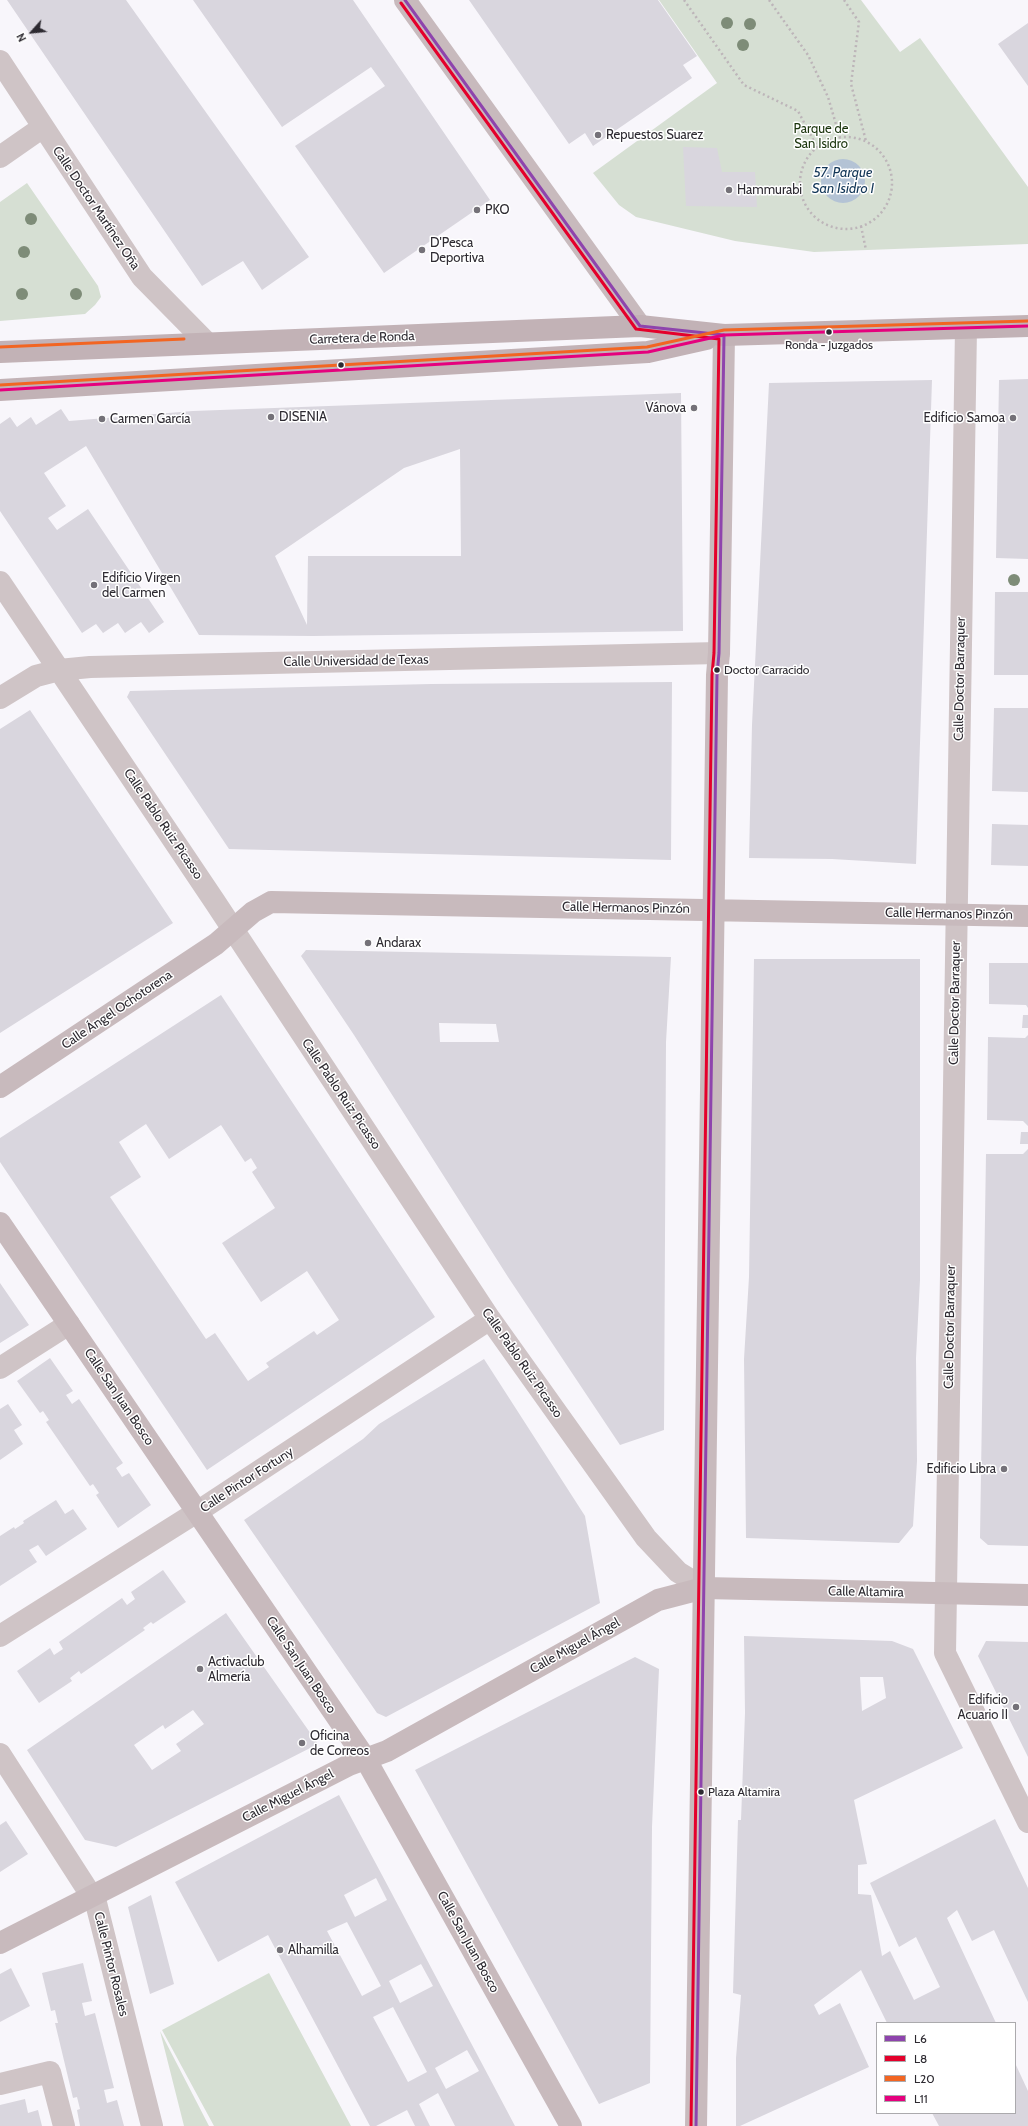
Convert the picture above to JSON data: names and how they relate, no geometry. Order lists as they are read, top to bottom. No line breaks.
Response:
{"streets":{"main road":["Carretera de Ronda"],"street":["Calle Doctor Martínez Oña","Calle Universidad de Texas","Calle Doctor Barraquer","Calle Pablo Ruiz Picasso","Calle Hermanos Pinzón","Calle Ángel Ochotorena","Calle San Juan Bosco","Calle Pintor Fortuny","Calle Altamira","Calle Miguel Ángel","Calle Pintor Rosales"]},"crossings":[["Calle Doctor Martínez Oña","Carretera de Ronda"],["Carretera de Ronda","Calle Doctor Barraquer"],["Calle Universidad de Texas","Calle Pablo Ruiz Picasso"],["Calle Doctor Barraquer","Calle Hermanos Pinzón"],["Calle Doctor Barraquer","Calle Altamira"],["Calle Pablo Ruiz Picasso","Calle Hermanos Pinzón"],["Calle Pablo Ruiz Picasso","Calle Ángel Ochotorena"],["Calle Pablo Ruiz Picasso","Calle Pintor Fortuny"],["Calle Pablo Ruiz Picasso","Calle Altamira"],["Calle Pablo Ruiz Picasso","Calle Miguel Ángel"],["Calle Hermanos Pinzón","Calle Ángel Ochotorena"],["Calle San Juan Bosco","Calle Pintor Fortuny"],["Calle San Juan Bosco","Calle Miguel Ángel"],["Calle Altamira","Calle Miguel Ángel"],["Calle Miguel Ángel","Calle Pintor Rosales"]],"water":["57. Parque San Isidro I"],"parks":["Parque de San Isidro"],"places":["Repuestos Suarez","Hammurabi","PKO","D'Pesca Deportiva","Ronda - Juzgados","Vánova","DISENIA","Edificio Samoa","Carmen García","Edificio Virgen del Carmen","Doctor Carracido","Andarax","Edificio Libra","Activaclub Almería","Edificio Acuario II","Oficina de Correos","Plaza Altamira","Alhamilla"],"lines":["transit line L6","transit line L8","transit line L20","transit line L11"],"legend":["L6","L8","L20","L11"],"north":"bottom left"}
